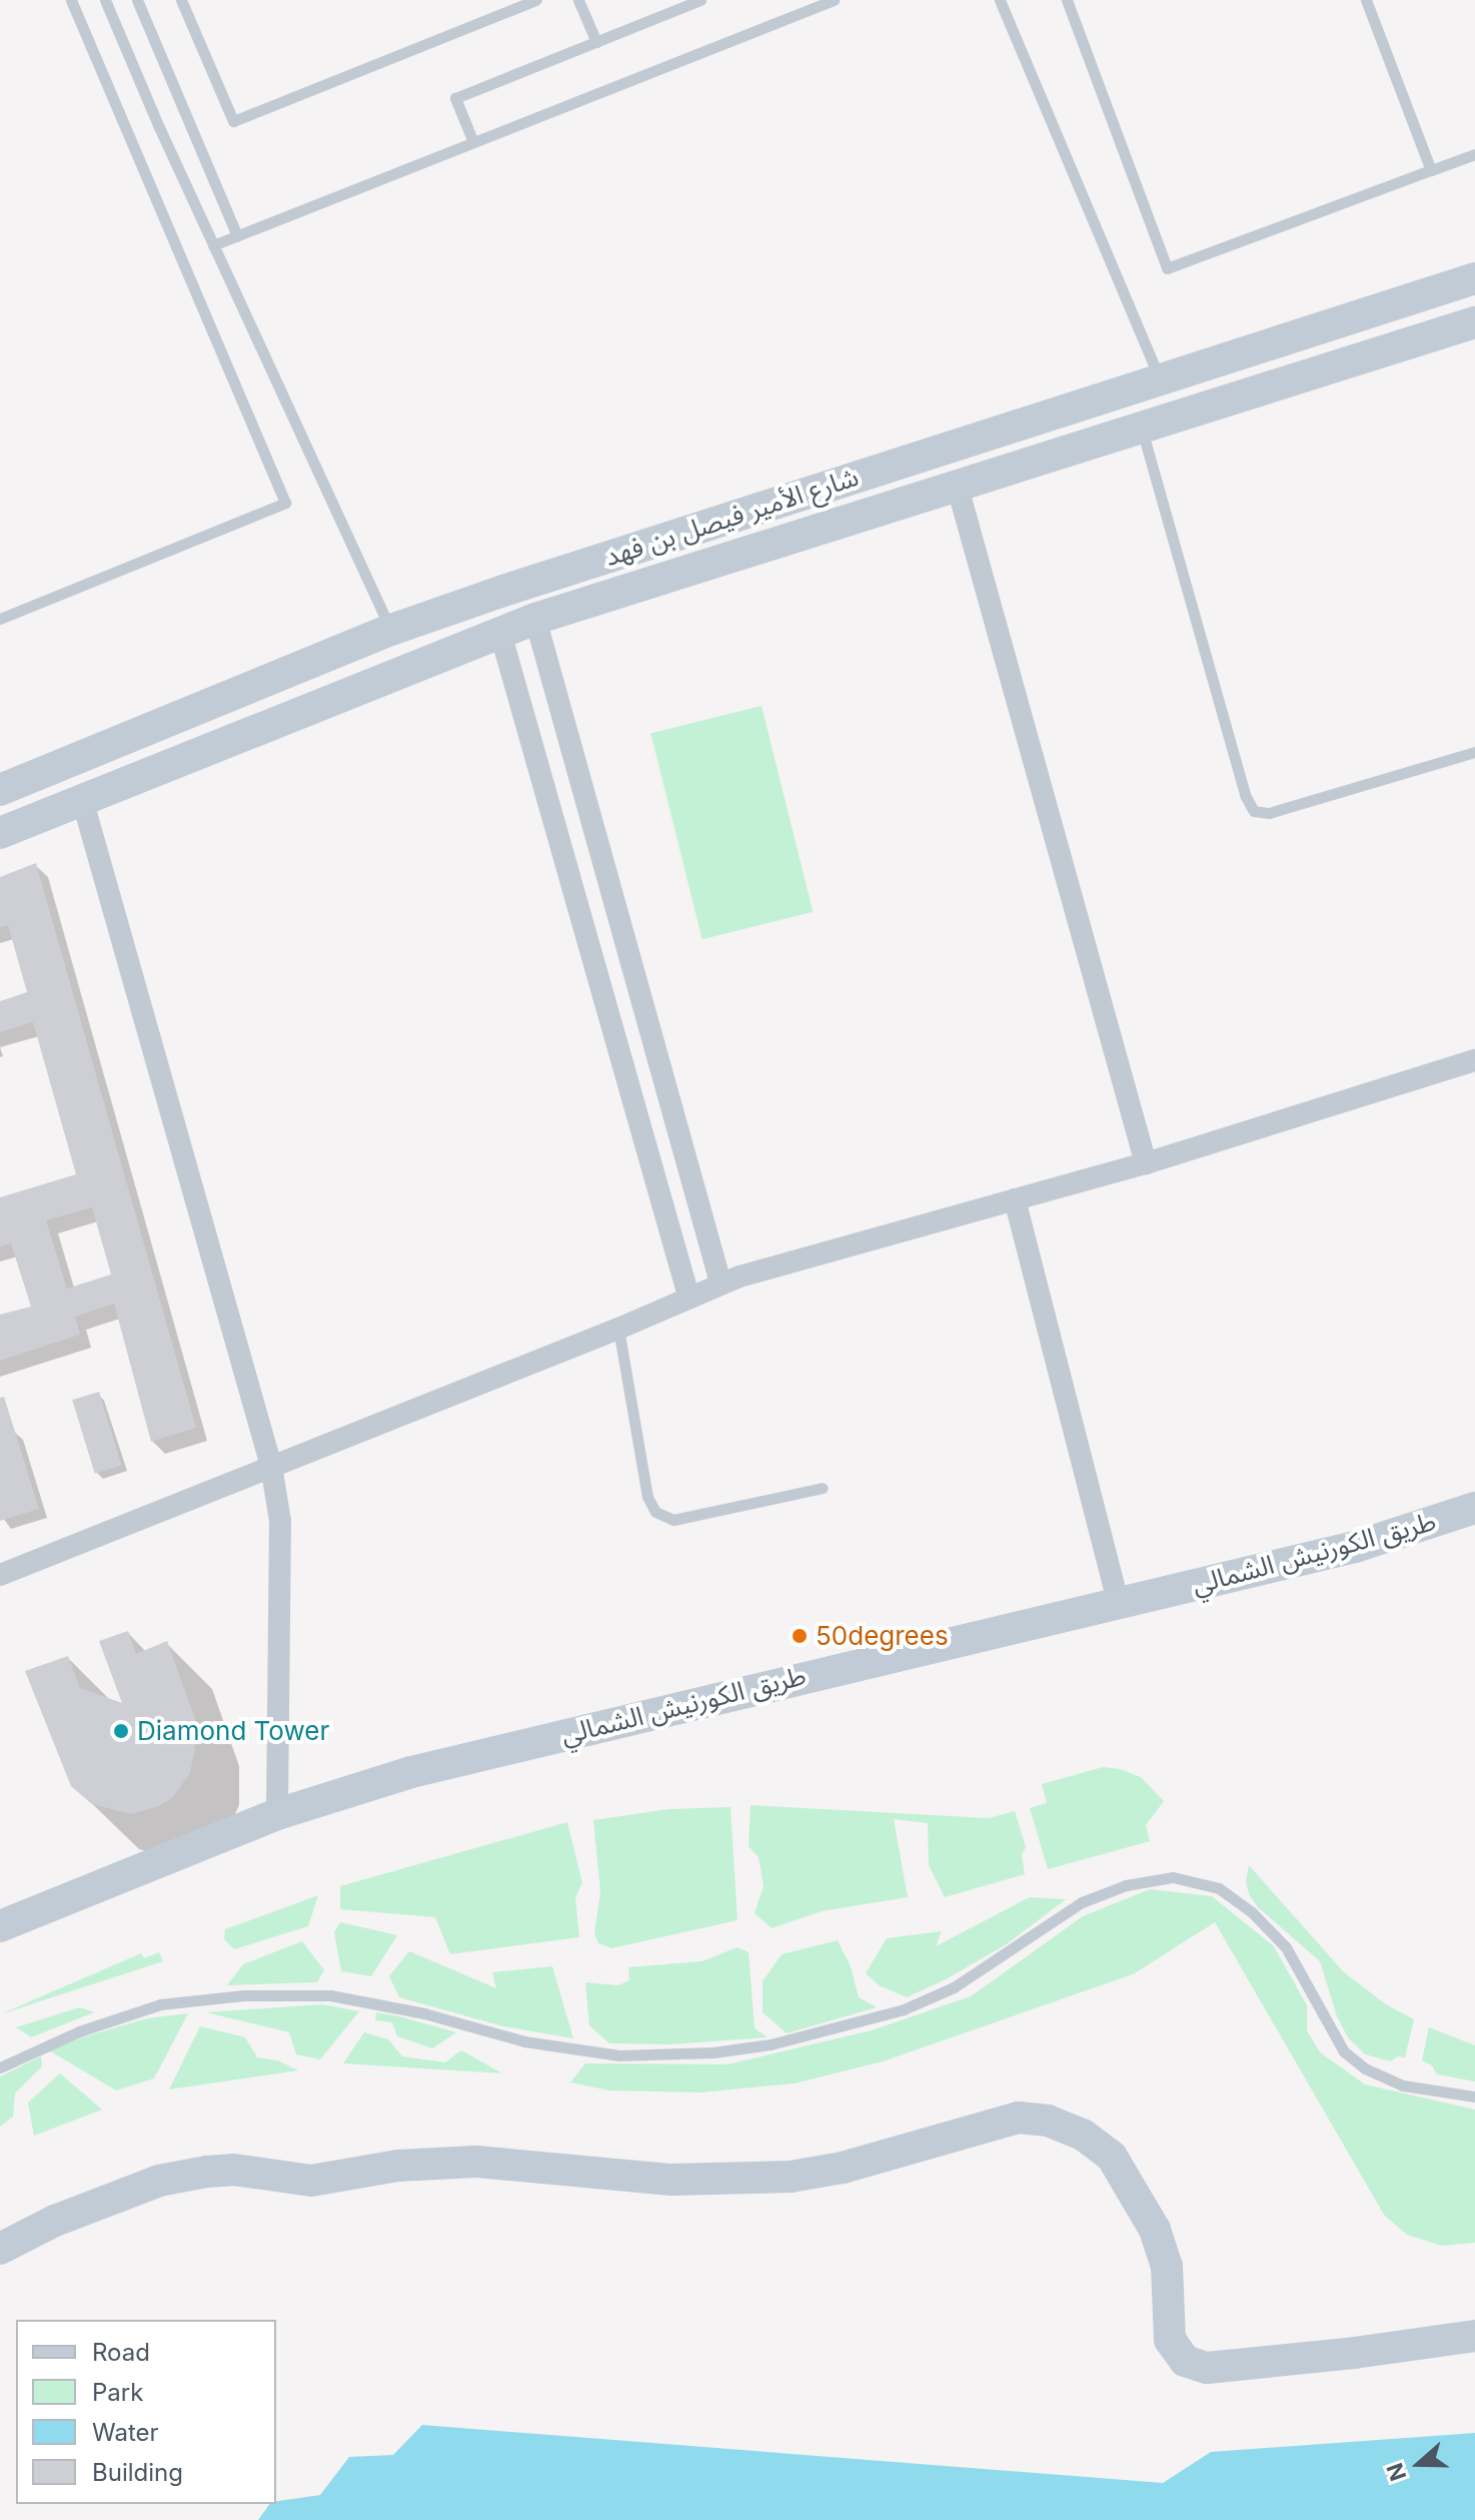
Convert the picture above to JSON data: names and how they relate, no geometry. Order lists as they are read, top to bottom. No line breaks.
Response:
{"streets":{"main road":["شارع الأمير فيصل بن فهد","طريق الكورنيش الشمالي"]},"places":["50degrees","Diamond Tower"],"legend":["Road","Park","Water","Building"],"north":"left"}
